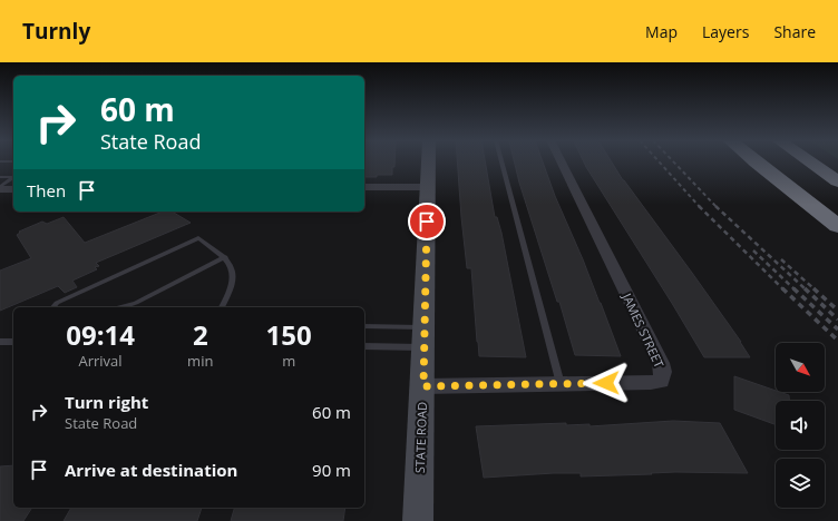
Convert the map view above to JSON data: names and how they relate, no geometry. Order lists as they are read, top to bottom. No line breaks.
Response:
{"streets":{"main road":["STATE ROAD"],"street":["JAMES STREET"]},"crossings":[["JAMES STREET","STATE ROAD"]],"north":"bottom right","page":{"header":"Turnly","nav":["Map","Layers","Share"],"turn":["60 m","State Road"],"then":"Then","eta":["09:14","Arrival","2","min","150","m"],"list":[{"name":"Turn right","note":"State Road","value":"60 m"},{"name":"Arrive at destination","value":"90 m"}]}}
